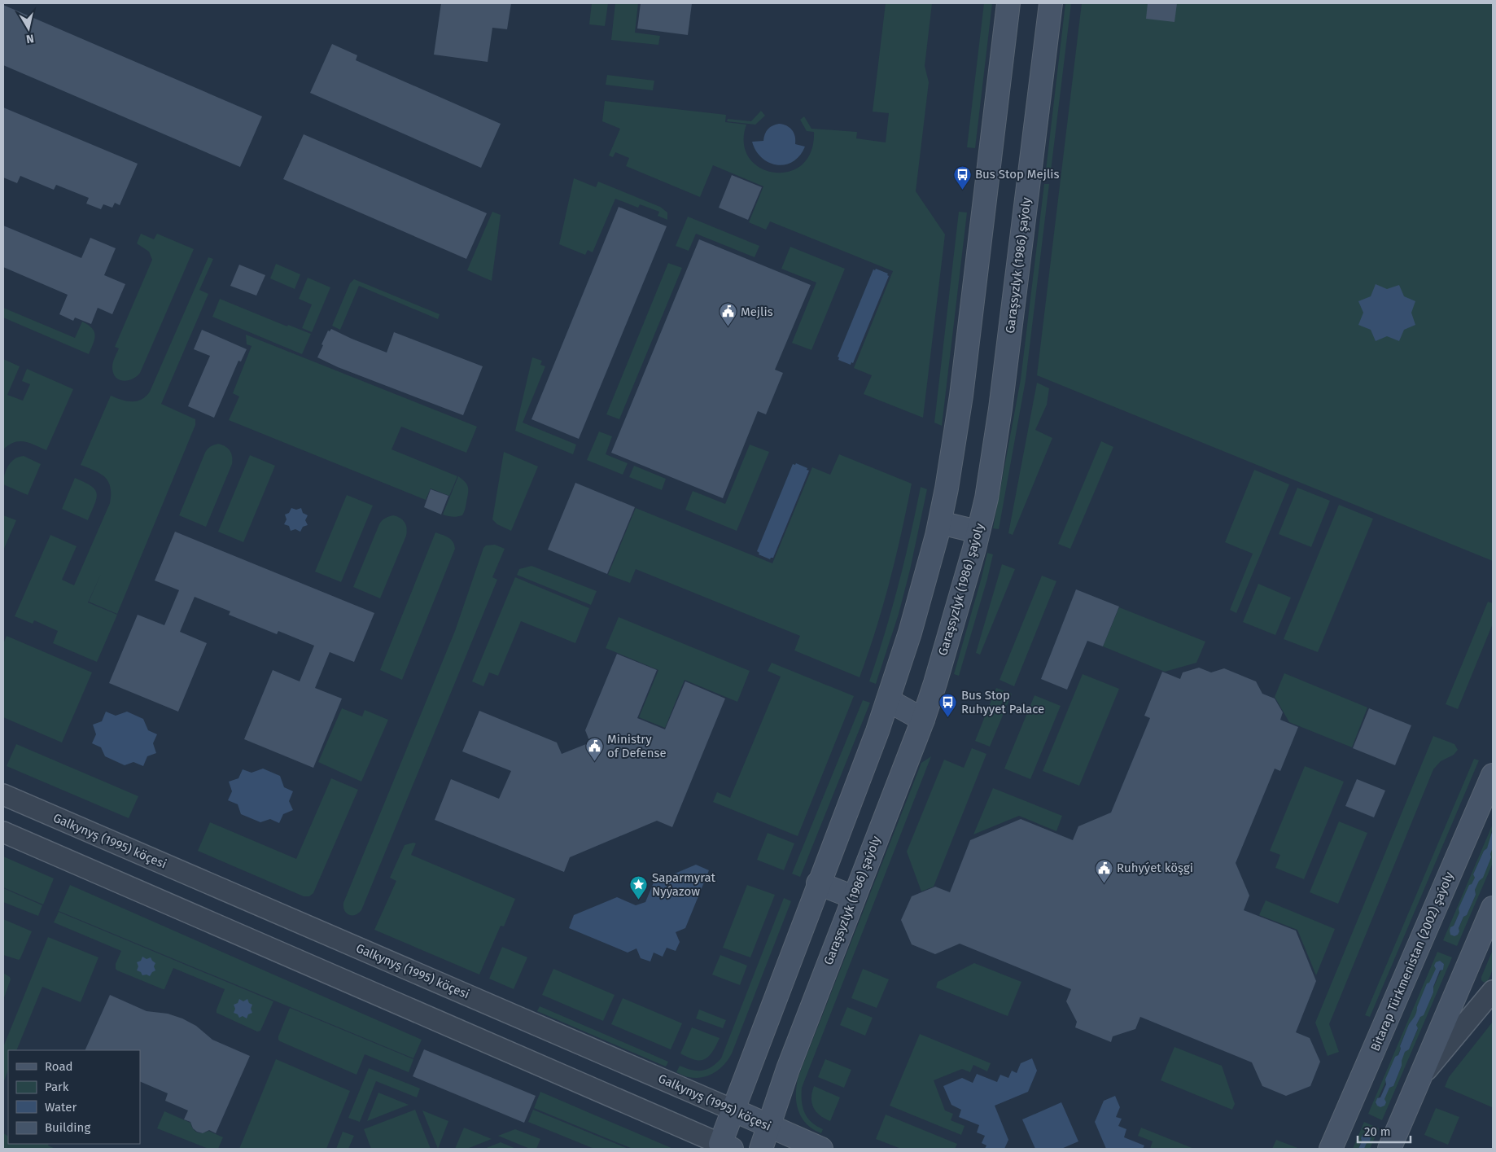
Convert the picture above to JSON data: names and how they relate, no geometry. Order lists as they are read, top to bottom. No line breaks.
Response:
{"streets":{"main road":["Garaşsyzlyk (1986) şaýoly","Galkynyş (1995) köçesi","Bitarap Türkmenistan (2002) şaýoly"]},"crossings":[["Garaşsyzlyk (1986) şaýoly","Galkynyş (1995) köçesi"]],"places":{"bus stop":["Bus Stop Mejlis","Bus Stop Ruhyyet Palace"],"public building":["Mejlis","Ministry of Defense","Ruhyýet köşgi"],"place":["Saparmyrat Nyýazow"]},"legend":["Road","Park","Water","Building"],"scale_bar":"20 m","north":"bottom"}
